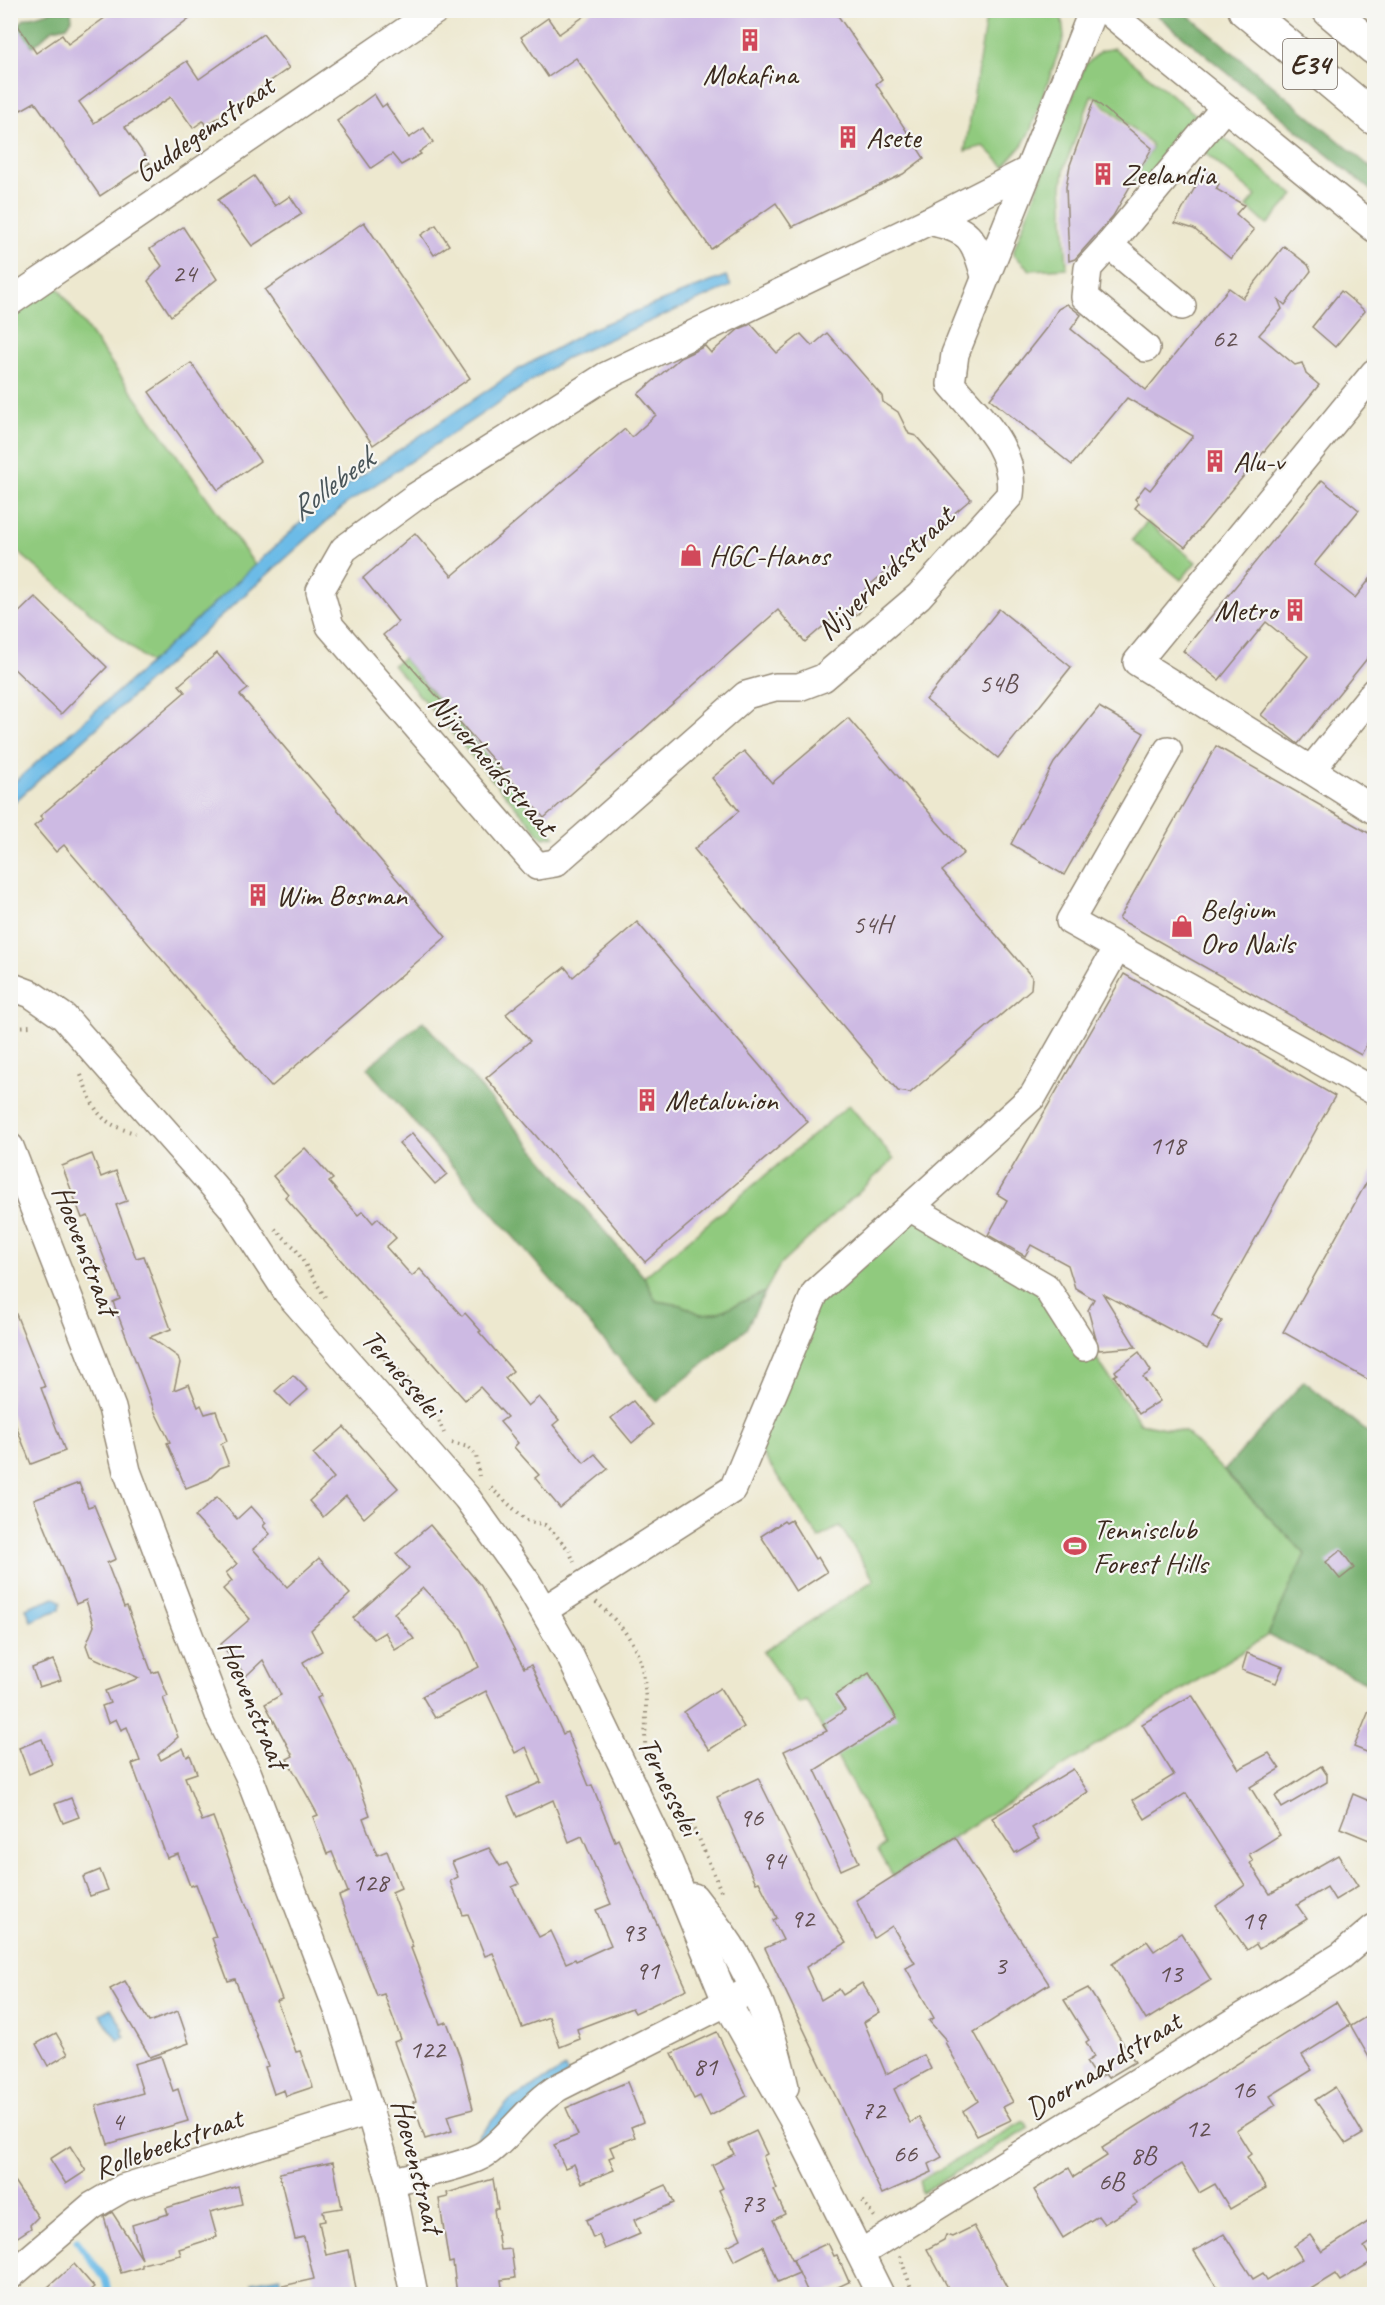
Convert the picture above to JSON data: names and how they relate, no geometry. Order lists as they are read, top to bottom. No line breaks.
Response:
{"streets":{"highway":["E34"],"street":["Guddegemstraat","Nijverheidsstraat","Hoevenstraat","Ternesselei","Doornaardstraat","Rollebeekstraat"]},"crossings":[["Hoevenstraat","Rollebeekstraat"],["Ternesselei","Doornaardstraat"]],"water":["Rollebeek"],"places":{"building":["Mokafina","Asete","Zeelandia","Alu-v","Metro","Wim Bosman","Metalunion"],"shop":["HGC-Hanos","Belgium Oro Nails"],"sports":["Tennisclub Forest Hills"]},"house_numbers":["24","62","54B","54H","118","96","94","128","92","19","93","3","91","13","122","81","16","72","4","12","66","8B","6B","73"]}
